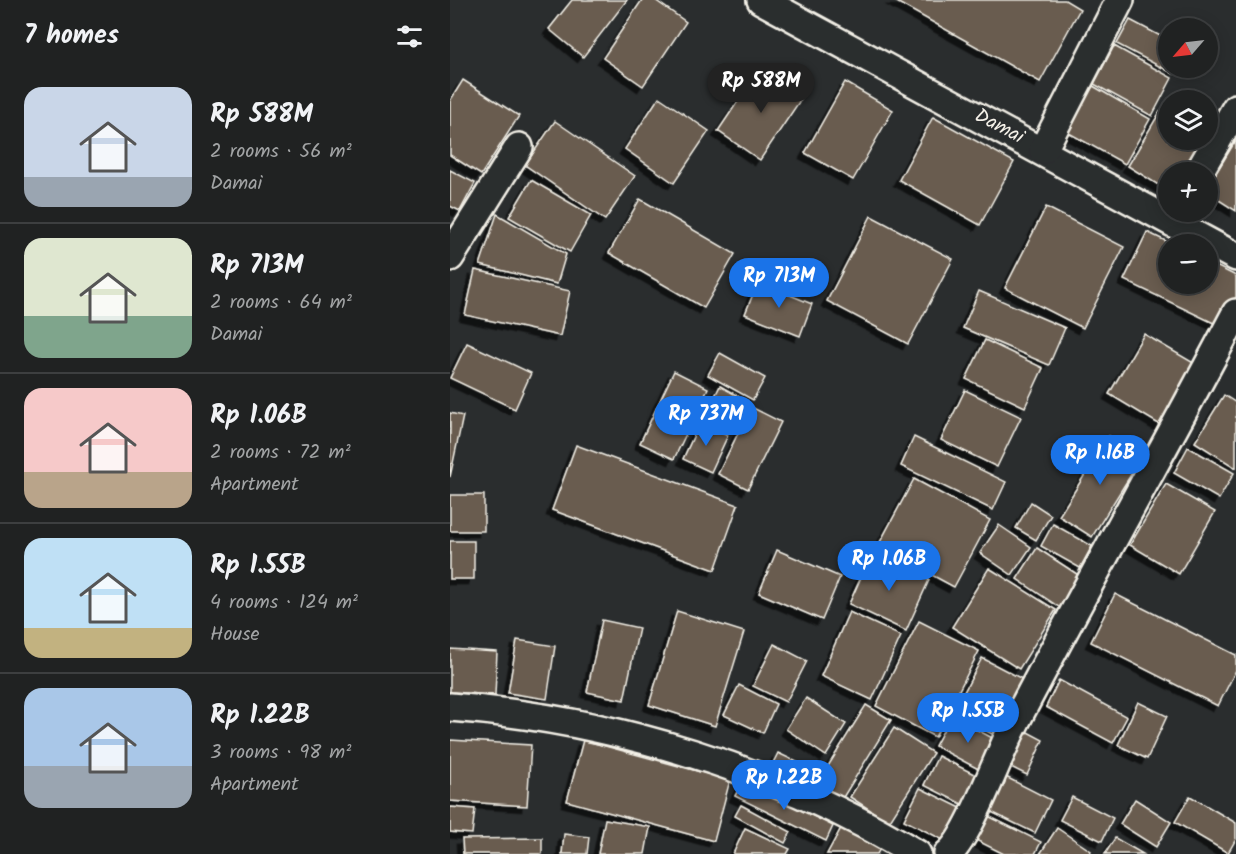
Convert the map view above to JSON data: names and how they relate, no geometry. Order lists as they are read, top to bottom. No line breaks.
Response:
{"streets":{"street":["Damai"]},"north":"bottom left","page":{"heading":"7 homes","map_buttons":["+","−"],"price":["Rp 588M","Rp 713M","Rp 737M","Rp 1.16B","Rp 1.06B","Rp 1.55B","Rp 1.22B"],"list":[{"name":"Rp 588M","note":"2 rooms · 56 m² · Damai"},{"name":"Rp 713M","note":"2 rooms · 64 m² · Damai"},{"name":"Rp 1.06B","note":"2 rooms · 72 m² · Apartment"},{"name":"Rp 1.55B","note":"4 rooms · 124 m² · House"},{"name":"Rp 1.22B","note":"3 rooms · 98 m² · Apartment"}]}}
